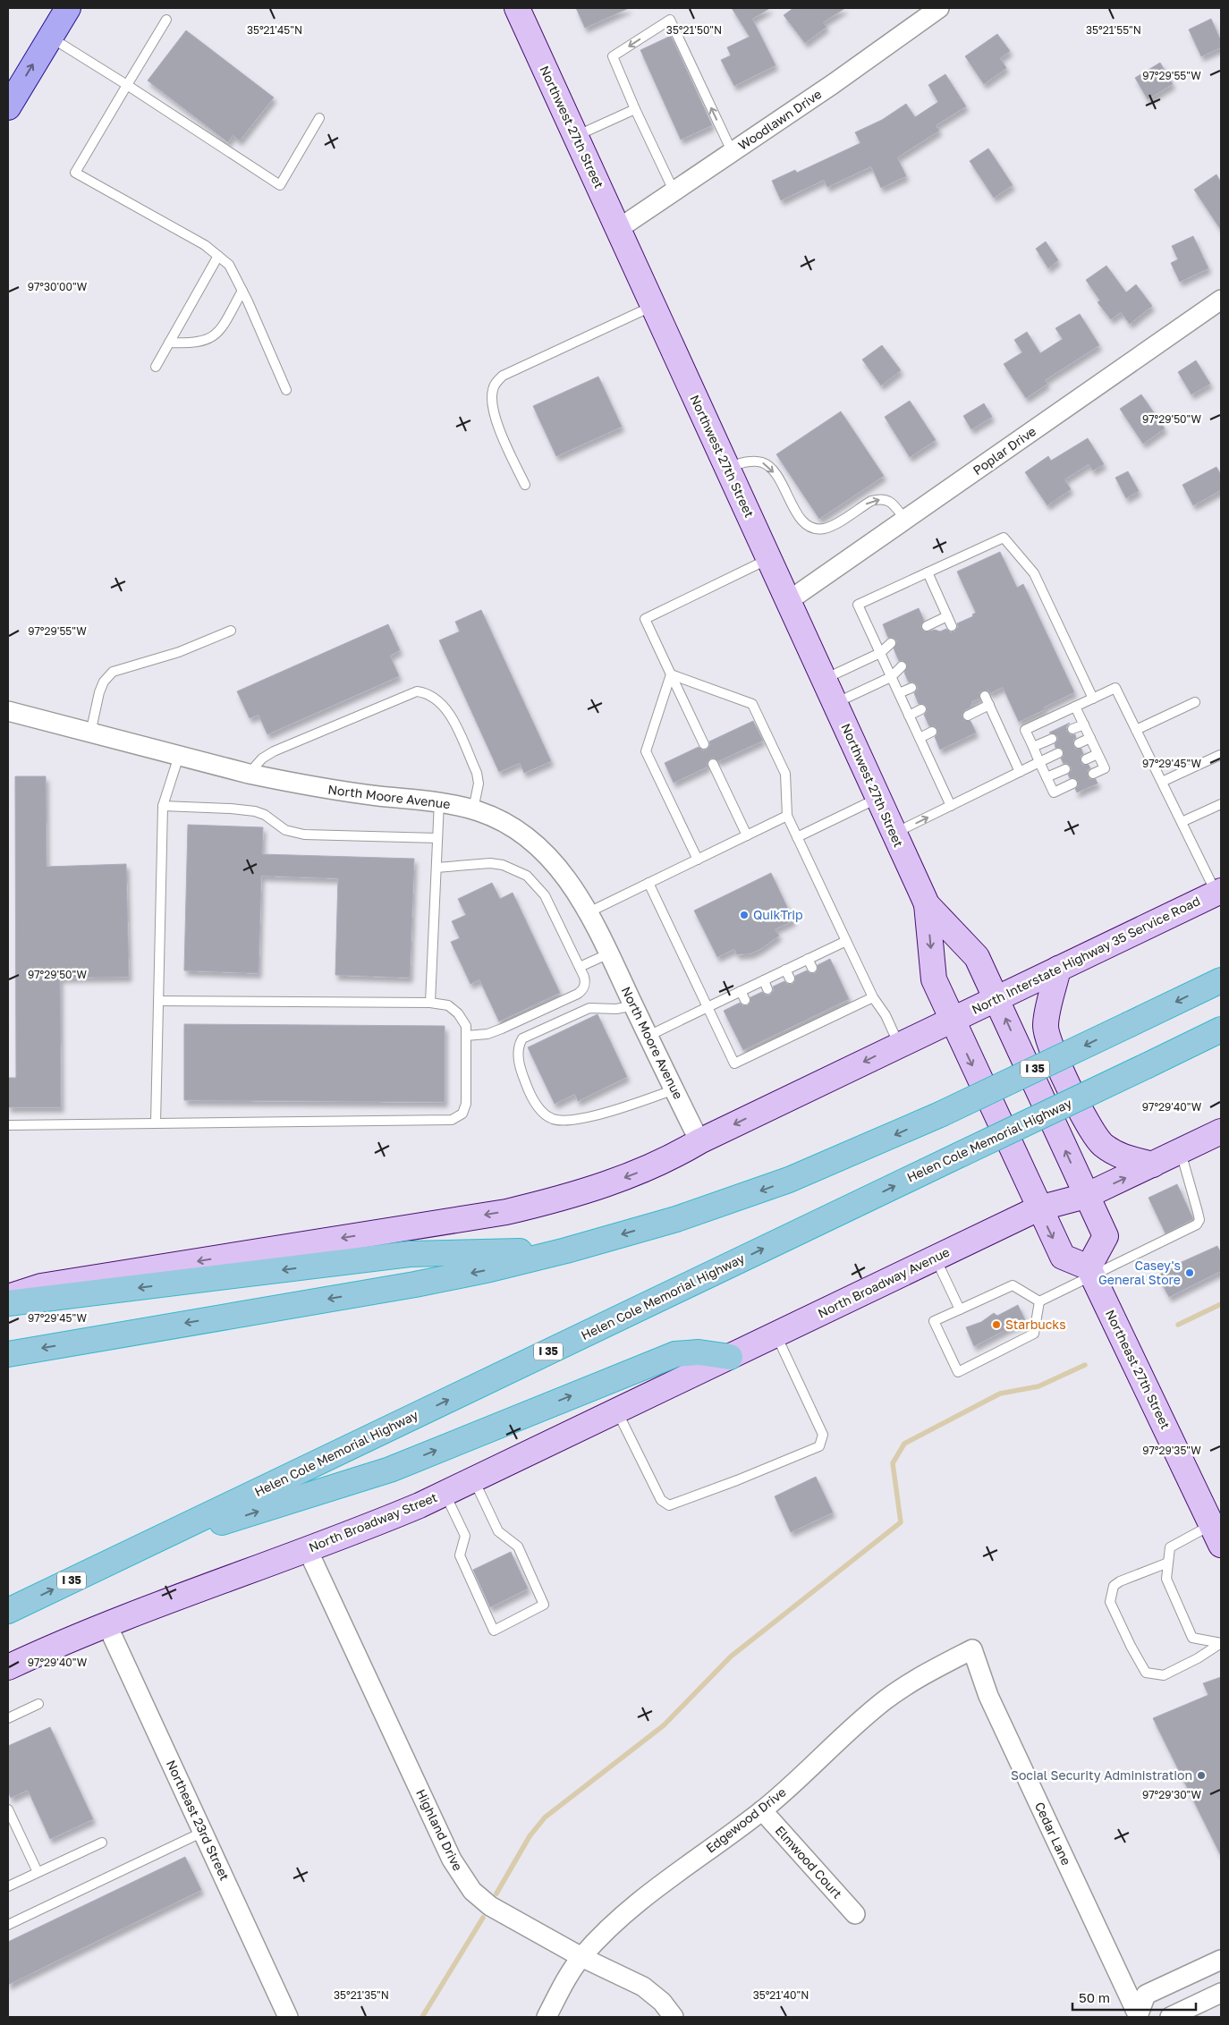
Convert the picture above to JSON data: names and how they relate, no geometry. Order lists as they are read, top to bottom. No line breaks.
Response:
{"streets":{"highway":["I 35","Helen Cole Memorial Highway"],"main road":["Northwest 27th Street","North Interstate Highway 35 Service Road","North Broadway Avenue","Northeast 27th Street","North Broadway Street"],"street":["Woodlawn Drive","Poplar Drive","North Moore Avenue","Northeast 23rd Street","Edgewood Drive","Highland Drive","Cedar Lane","Elmwood Court"]},"crossings":[["Woodlawn Drive","Northwest 27th Street"],["Northwest 27th Street","Poplar Drive"],["Northwest 27th Street","North Interstate Highway 35 Service Road"],["Northwest 27th Street","North Broadway Avenue"],["North Moore Avenue","North Interstate Highway 35 Service Road"],["North Broadway Avenue","North Broadway Street"],["North Broadway Street","Northeast 23rd Street"],["North Broadway Street","Highland Drive"],["Edgewood Drive","Highland Drive"],["Edgewood Drive","Cedar Lane"],["Edgewood Drive","Elmwood Court"]],"one_way":["North Interstate Highway 35 Service Road"],"places":["QuikTrip","Casey's General Store","Starbucks","Social Security Administration"],"scale_bar":"50 m","coordinates":["35°21'45\"N","35°21'50\"N","35°21'55\"N","97°29'55\"W","97°30'00\"W","97°29'50\"W","97°29'45\"W","97°29'40\"W","97°29'35\"W","97°29'30\"W","35°21'35\"N","35°21'40\"N"]}
